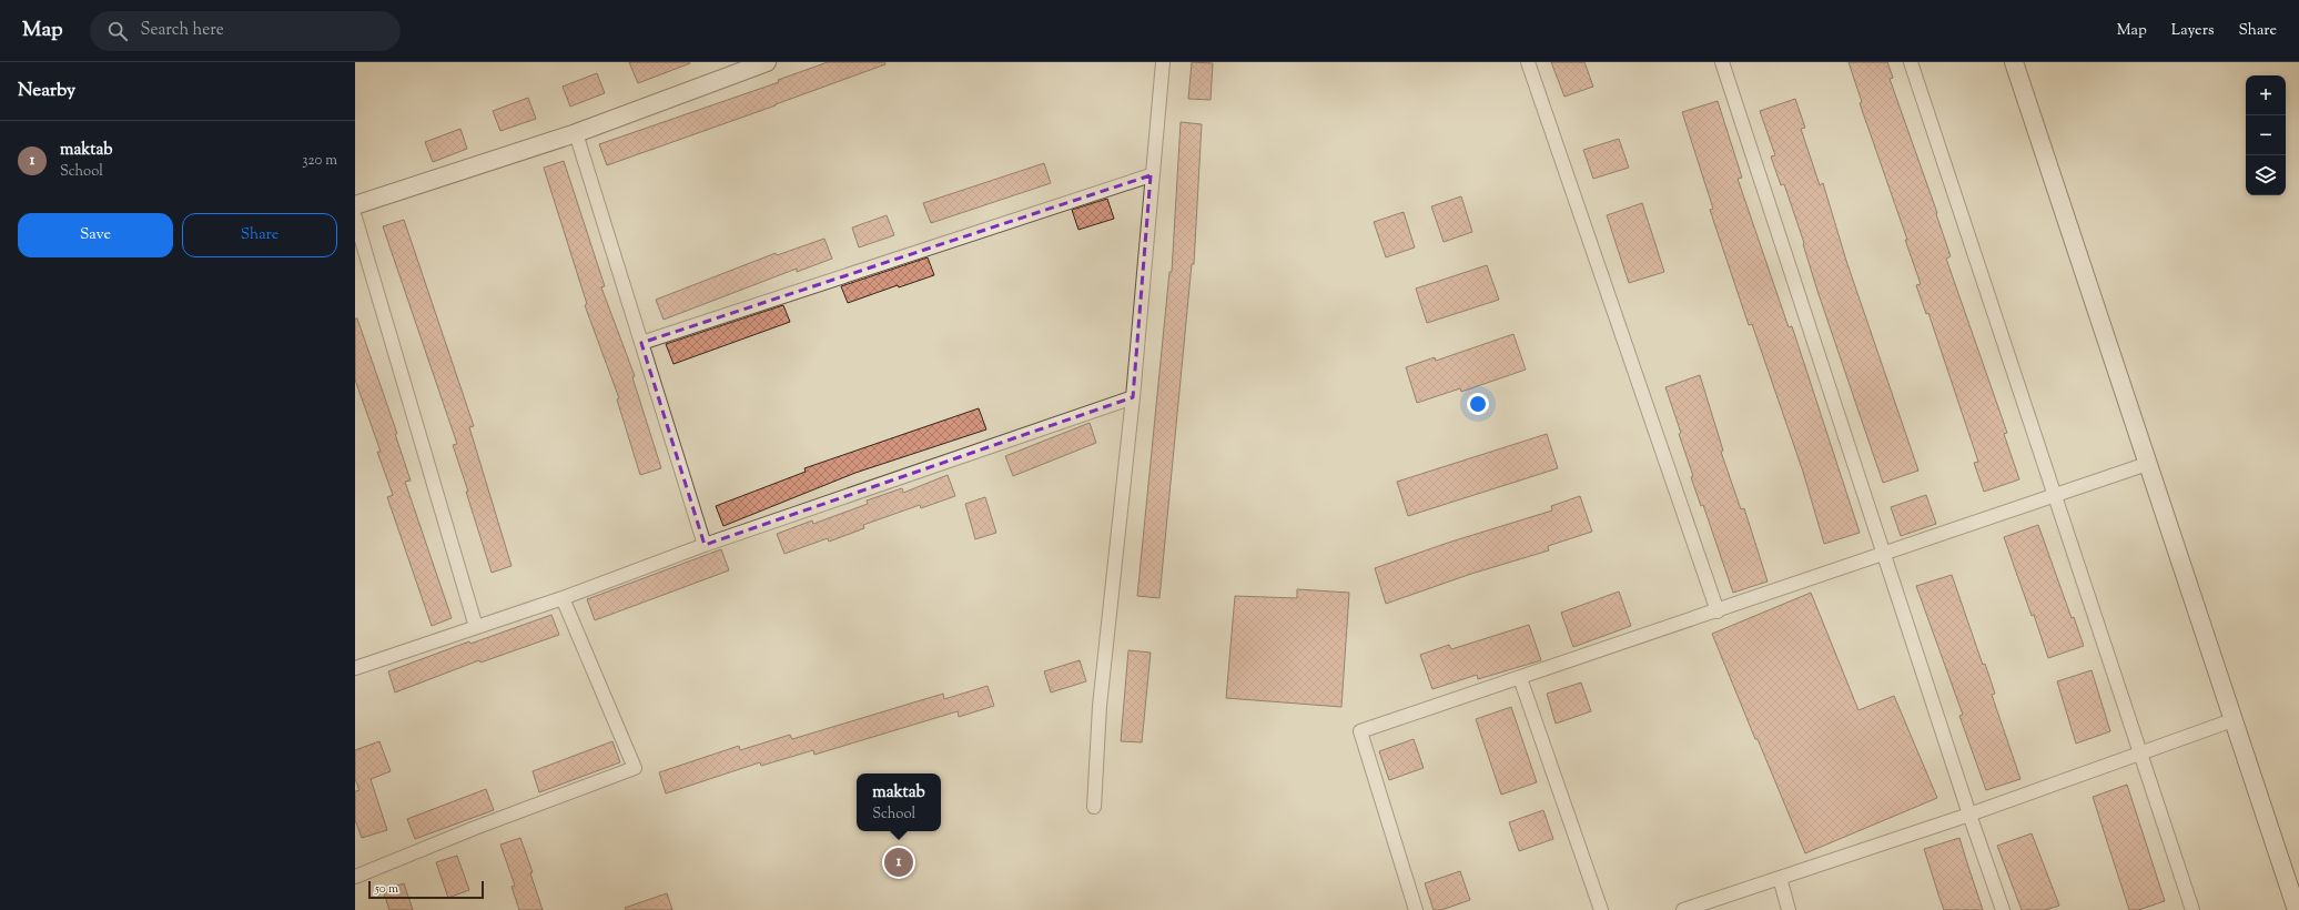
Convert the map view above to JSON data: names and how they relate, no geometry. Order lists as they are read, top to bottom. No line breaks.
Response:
{"scale_bar":"50 m","page":{"header":"Map","search":"Search here","nav":["Map","Layers","Share"],"heading":"Nearby","map_buttons":["+","−"],"list":[{"mark":"1","name":"maktab","note":"School","value":"320 m"}],"buttons":["Save","Share"],"popup":["maktab","School"],"pins":"1","scale":"50 m"}}
